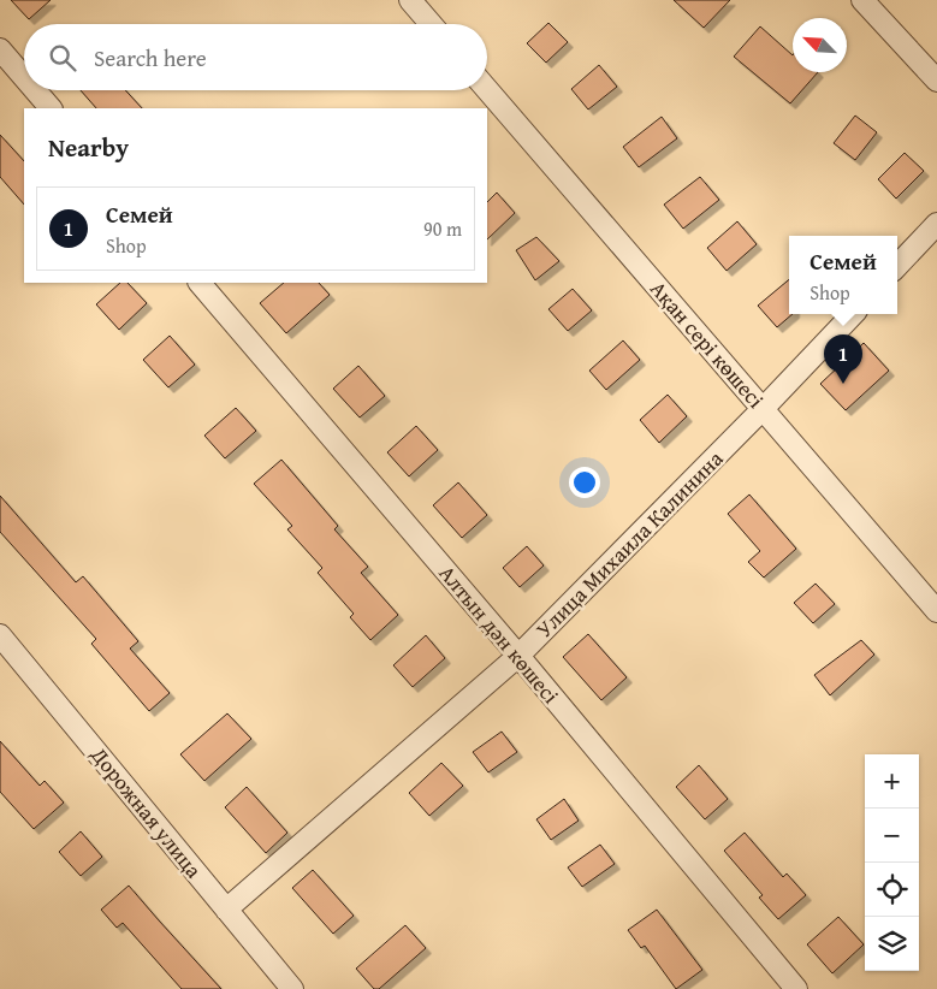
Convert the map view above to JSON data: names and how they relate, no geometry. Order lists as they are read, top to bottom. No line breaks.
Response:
{"streets":{"street":["Ақан сері көшесі","Улица Михаила Калинина","Алтын дән көшесі","Дорожная улица"]},"crossings":[["Ақан сері көшесі","Улица Михаила Калинина"],["Улица Михаила Калинина","Алтын дән көшесі"],["Улица Михаила Калинина","Дорожная улица"]],"north":"top left","page":{"search":"Search here","heading":"Nearby","list":[{"mark":"1","name":"Семей","note":"Shop","value":"90 m"}],"popup":["Семей","Shop"],"pins":"1","map_buttons":["+","−"]}}
